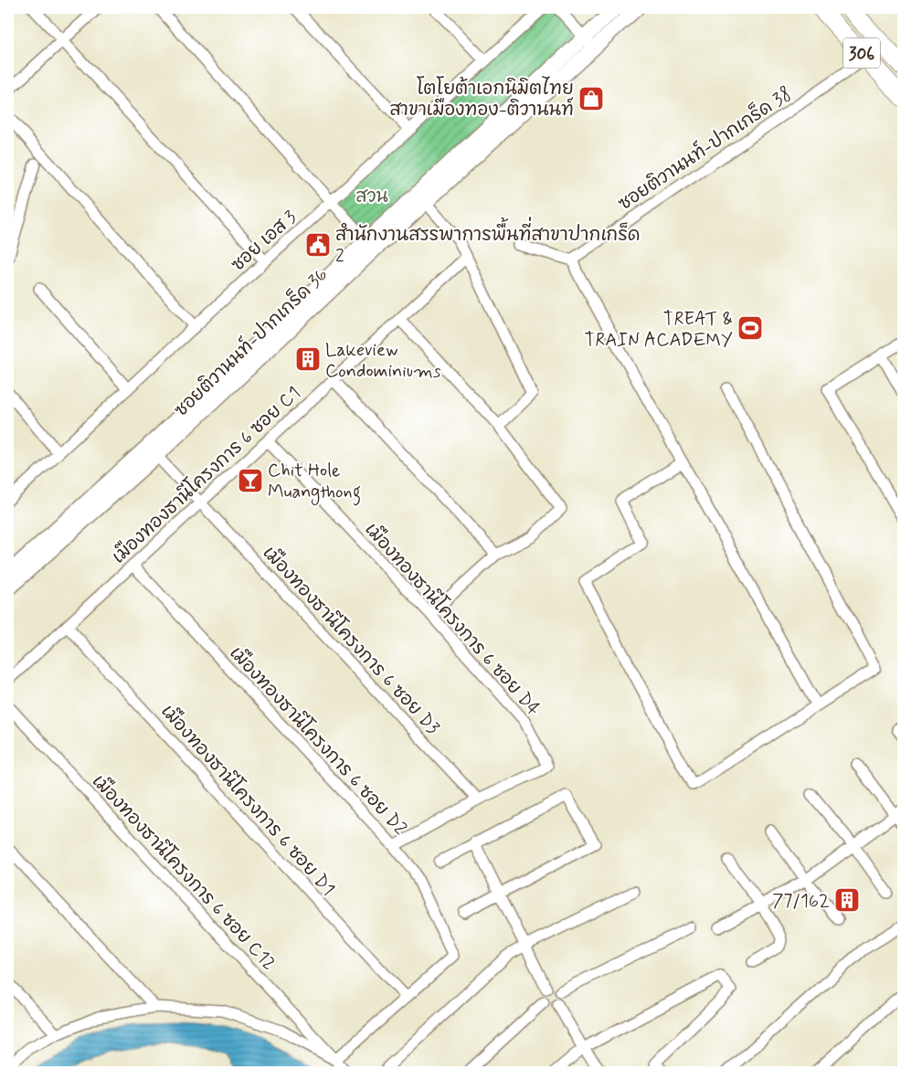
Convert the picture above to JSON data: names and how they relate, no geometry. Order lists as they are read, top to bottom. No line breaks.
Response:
{"streets":{"main road":["306"],"street":["ซอยติวานนท์-ปากเกร็ด 38","ซอย เอส 3","ซอยติวานนท์-ปากเกร็ด 36","เมืองทองธานีโครงการ 6 ซอย C1","เมืองทองธานีโครงการ 6 ซอย D4","เมืองทองธานีโครงการ 6 ซอย D3","เมืองทองธานีโครงการ 6 ซอย D2","เมืองทองธานีโครงการ 6 ซอย D1","เมืองทองธานีโครงการ 6 ซอย C12"]},"crossings":[["306","ซอยติวานนท์-ปากเกร็ด 38"],["ซอยติวานนท์-ปากเกร็ด 36","เมืองทองธานีโครงการ 6 ซอย D3"],["เมืองทองธานีโครงการ 6 ซอย C1","เมืองทองธานีโครงการ 6 ซอย D4"],["เมืองทองธานีโครงการ 6 ซอย C1","เมืองทองธานีโครงการ 6 ซอย D3"],["เมืองทองธานีโครงการ 6 ซอย C1","เมืองทองธานีโครงการ 6 ซอย D2"],["เมืองทองธานีโครงการ 6 ซอย C1","เมืองทองธานีโครงการ 6 ซอย D1"],["เมืองทองธานีโครงการ 6 ซอย D4","เมืองทองธานีโครงการ 6 ซอย D3"],["เมืองทองธานีโครงการ 6 ซอย D2","เมืองทองธานีโครงการ 6 ซอย D1"]],"parks":["สวน"],"places":{"shop":["โตโยต้าเอกนิมิตไทย สาขาเมืองทอง-ติวานนท์"],"public building":["สำนักงานสรรพาการพื้นที่สาขาปากเกร็ด 2"],"sports":["TREAT & TRAIN ACADEMY"],"building":["Lakeview Condominiums","77/162"],"bar":["Chit Hole Muangthong"]}}
